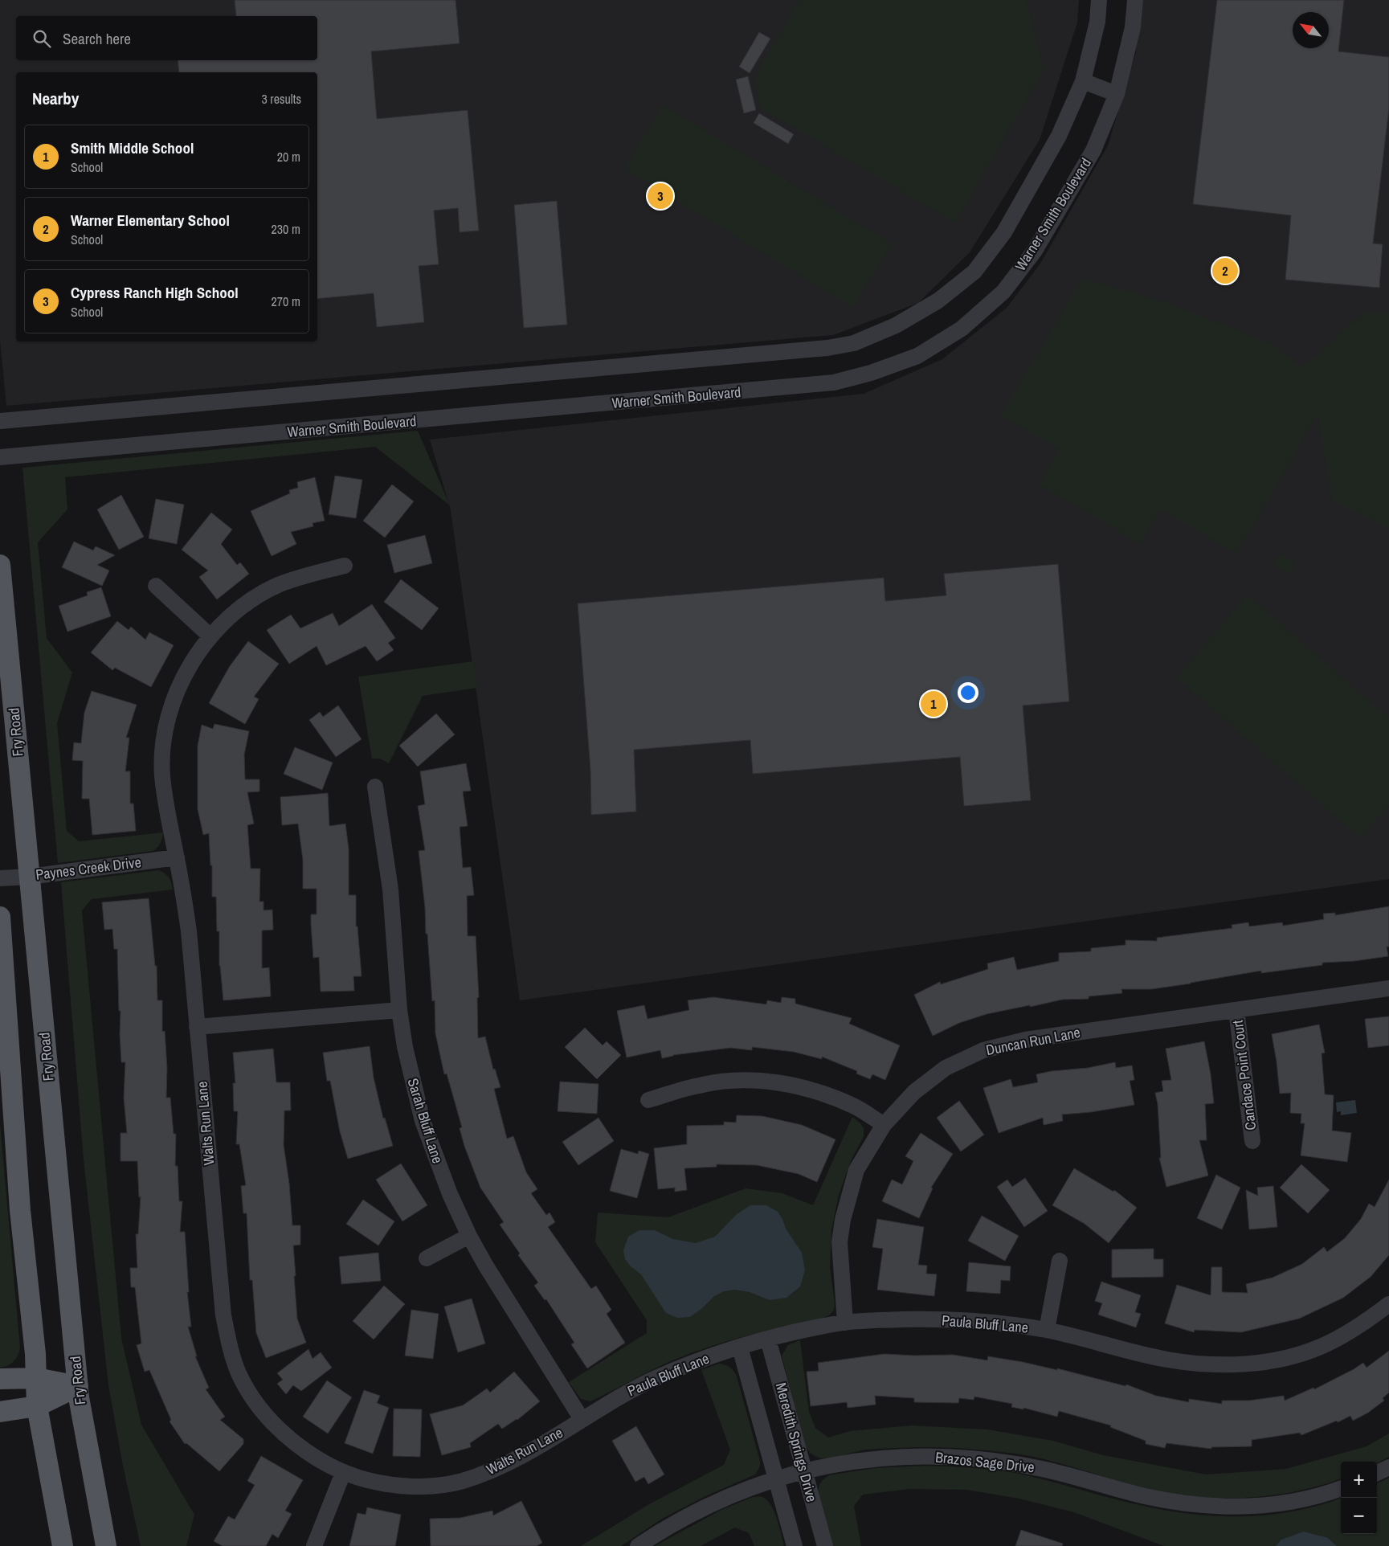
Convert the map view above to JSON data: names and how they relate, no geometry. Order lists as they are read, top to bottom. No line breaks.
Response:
{"streets":{"main road":["Fry Road"],"street":["Warner Smith Boulevard","Paynes Creek Drive","Duncan Run Lane","Candace Point Court","Sarah Bluff Lane","Walts Run Lane","Paula Bluff Lane","Meredith Springs Drive","Brazos Sage Drive"]},"crossings":[["Fry Road","Paynes Creek Drive"],["Paynes Creek Drive","Walts Run Lane"],["Duncan Run Lane","Candace Point Court"],["Duncan Run Lane","Paula Bluff Lane"],["Sarah Bluff Lane","Walts Run Lane"],["Sarah Bluff Lane","Paula Bluff Lane"],["Walts Run Lane","Paula Bluff Lane"],["Paula Bluff Lane","Meredith Springs Drive"],["Meredith Springs Drive","Brazos Sage Drive"]],"north":"top left","page":{"search":"Search here","heading":["Nearby","3 results"],"list":[{"mark":"1","name":"Smith Middle School","note":"School","value":"20 m"},{"mark":"2","name":"Warner Elementary School","note":"School","value":"230 m"},{"mark":"3","name":"Cypress Ranch High School","note":"School","value":"270 m"}],"pins":["3","2","1"],"map_buttons":["+","−"]}}
